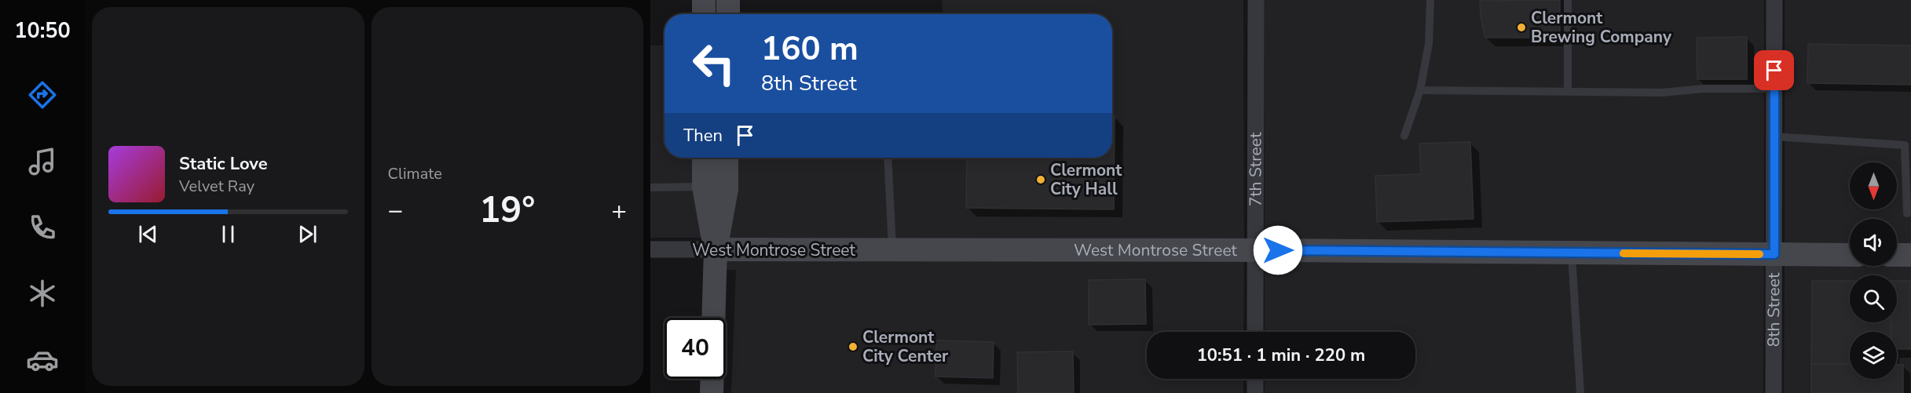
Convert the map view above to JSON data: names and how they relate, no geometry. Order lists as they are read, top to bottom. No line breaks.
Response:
{"streets":{"street":["7th Street","West Montrose Street","8th Street"]},"crossings":[["7th Street","West Montrose Street"],["West Montrose Street","8th Street"]],"places":["Clermont Brewing Company","Clermont City Hall","Clermont City Center"],"north":"bottom","page":{"tabs":"10:50","tile":"Climate","turn":["160 m","8th Street"],"then":"Then","song":["Static Love","Velvet Ray"],"heat":["−","19°","+"],"limit":"40","trip":"10:51 · 1 min · 220 m"}}
